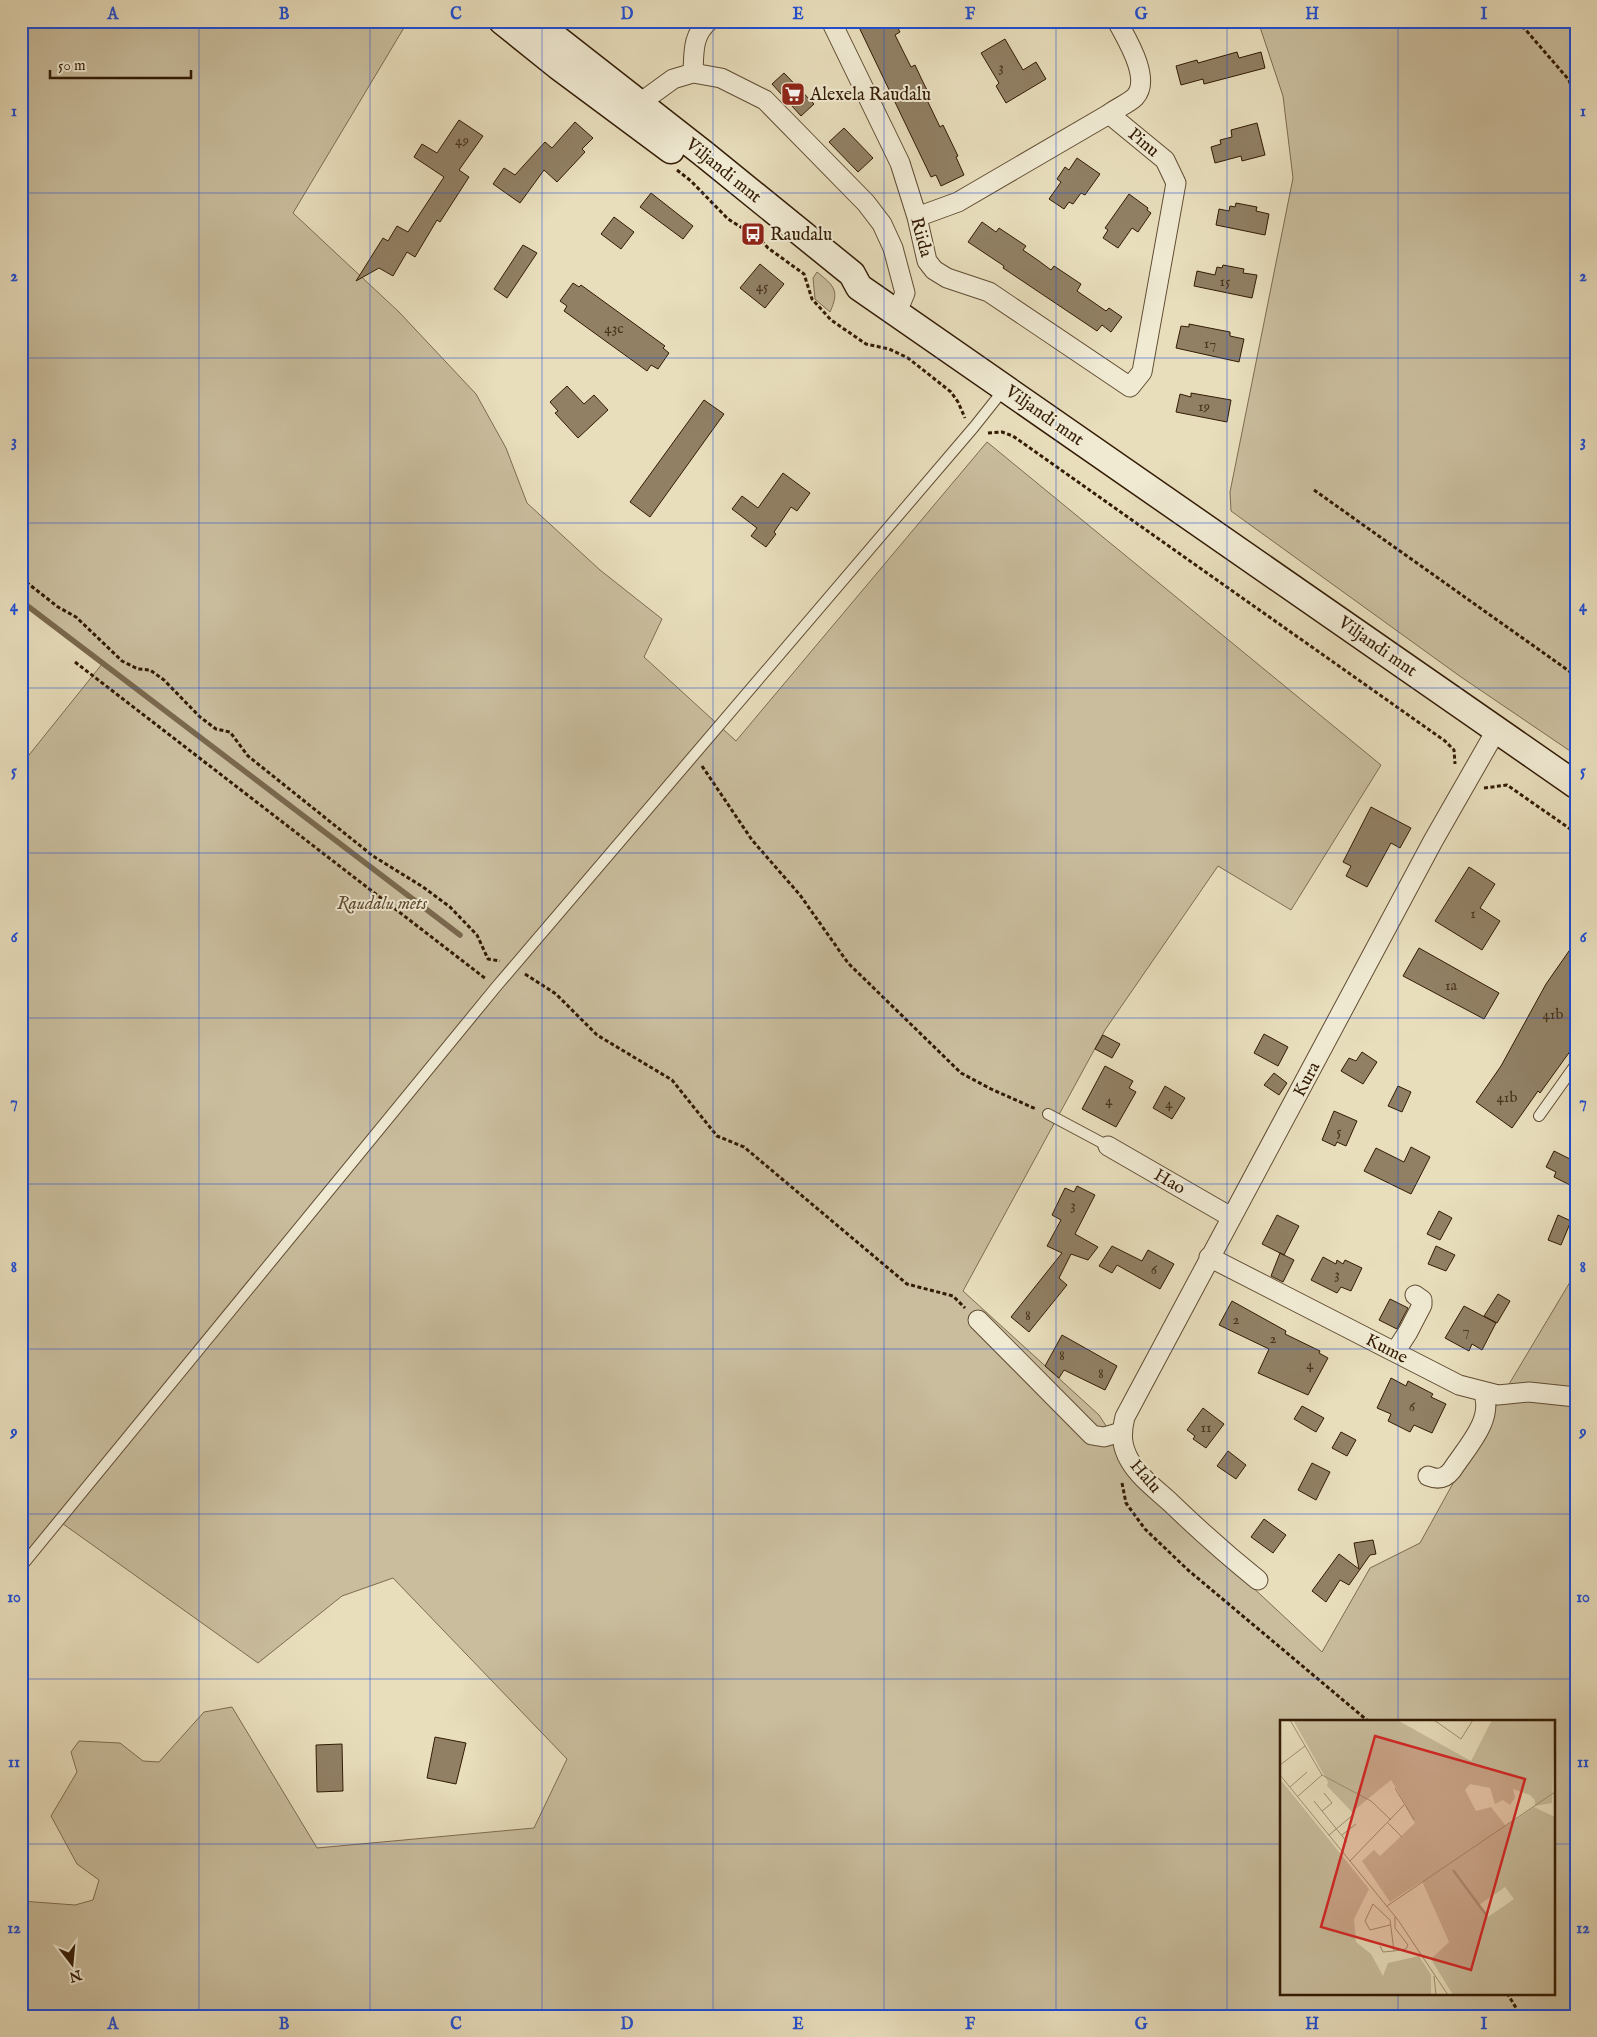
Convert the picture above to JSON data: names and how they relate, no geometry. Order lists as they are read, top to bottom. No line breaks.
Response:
{"streets":{"main road":["Viljandi mnt"],"street":["Pinu","Riida","Kura","Hao","Kume","Halu"]},"crossings":[["Pinu","Riida"],["Viljandi mnt","Kura"],["Kura","Hao"],["Kura","Kume"],["Kura","Halu"]],"parks":["Raudalu mets"],"places":{"supermarket":["Alexela Raudalu"],"bus stop":["Raudalu"]},"house_numbers":["3","49","15","45","43c","17","19","1","1a","41b","41b","4","4","5","3","6","3","8","2","7","2","8","4","8","6","11"],"scale_bar":"50 m","north":"bottom","grid":{"columns":["A","B","C","D","E","F","G","H","I"],"rows":["1","2","3","4","5","6","7","8","9","10","11","12"]}}
